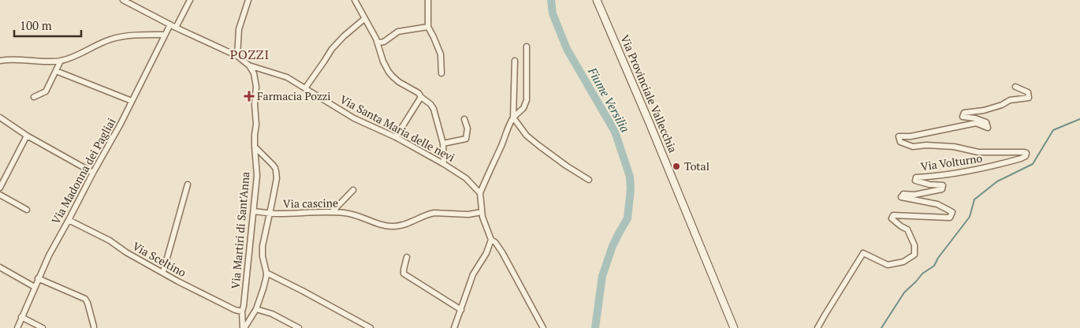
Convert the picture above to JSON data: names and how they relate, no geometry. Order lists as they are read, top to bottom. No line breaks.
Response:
{"streets":{"main road":["Via Provinciale Vallecchia"],"street":["Via Santa Maria delle nevi","Via Volturno","Via Madonna dei Pagliai","Via cascine","Via Martiri di Sant'Anna","Via Sceltino"]},"crossings":[["Via Santa Maria delle nevi","Via Martiri di Sant'Anna"],["Via Madonna dei Pagliai","Via Sceltino"],["Via cascine","Via Martiri di Sant'Anna"],["Via Martiri di Sant'Anna","Via Sceltino"]],"districts":["POZZI"],"water":["Fiume Versilia"],"places":{"health":["Farmacia Pozzi"],"other":["Total"]},"scale_bar":"100 m"}
